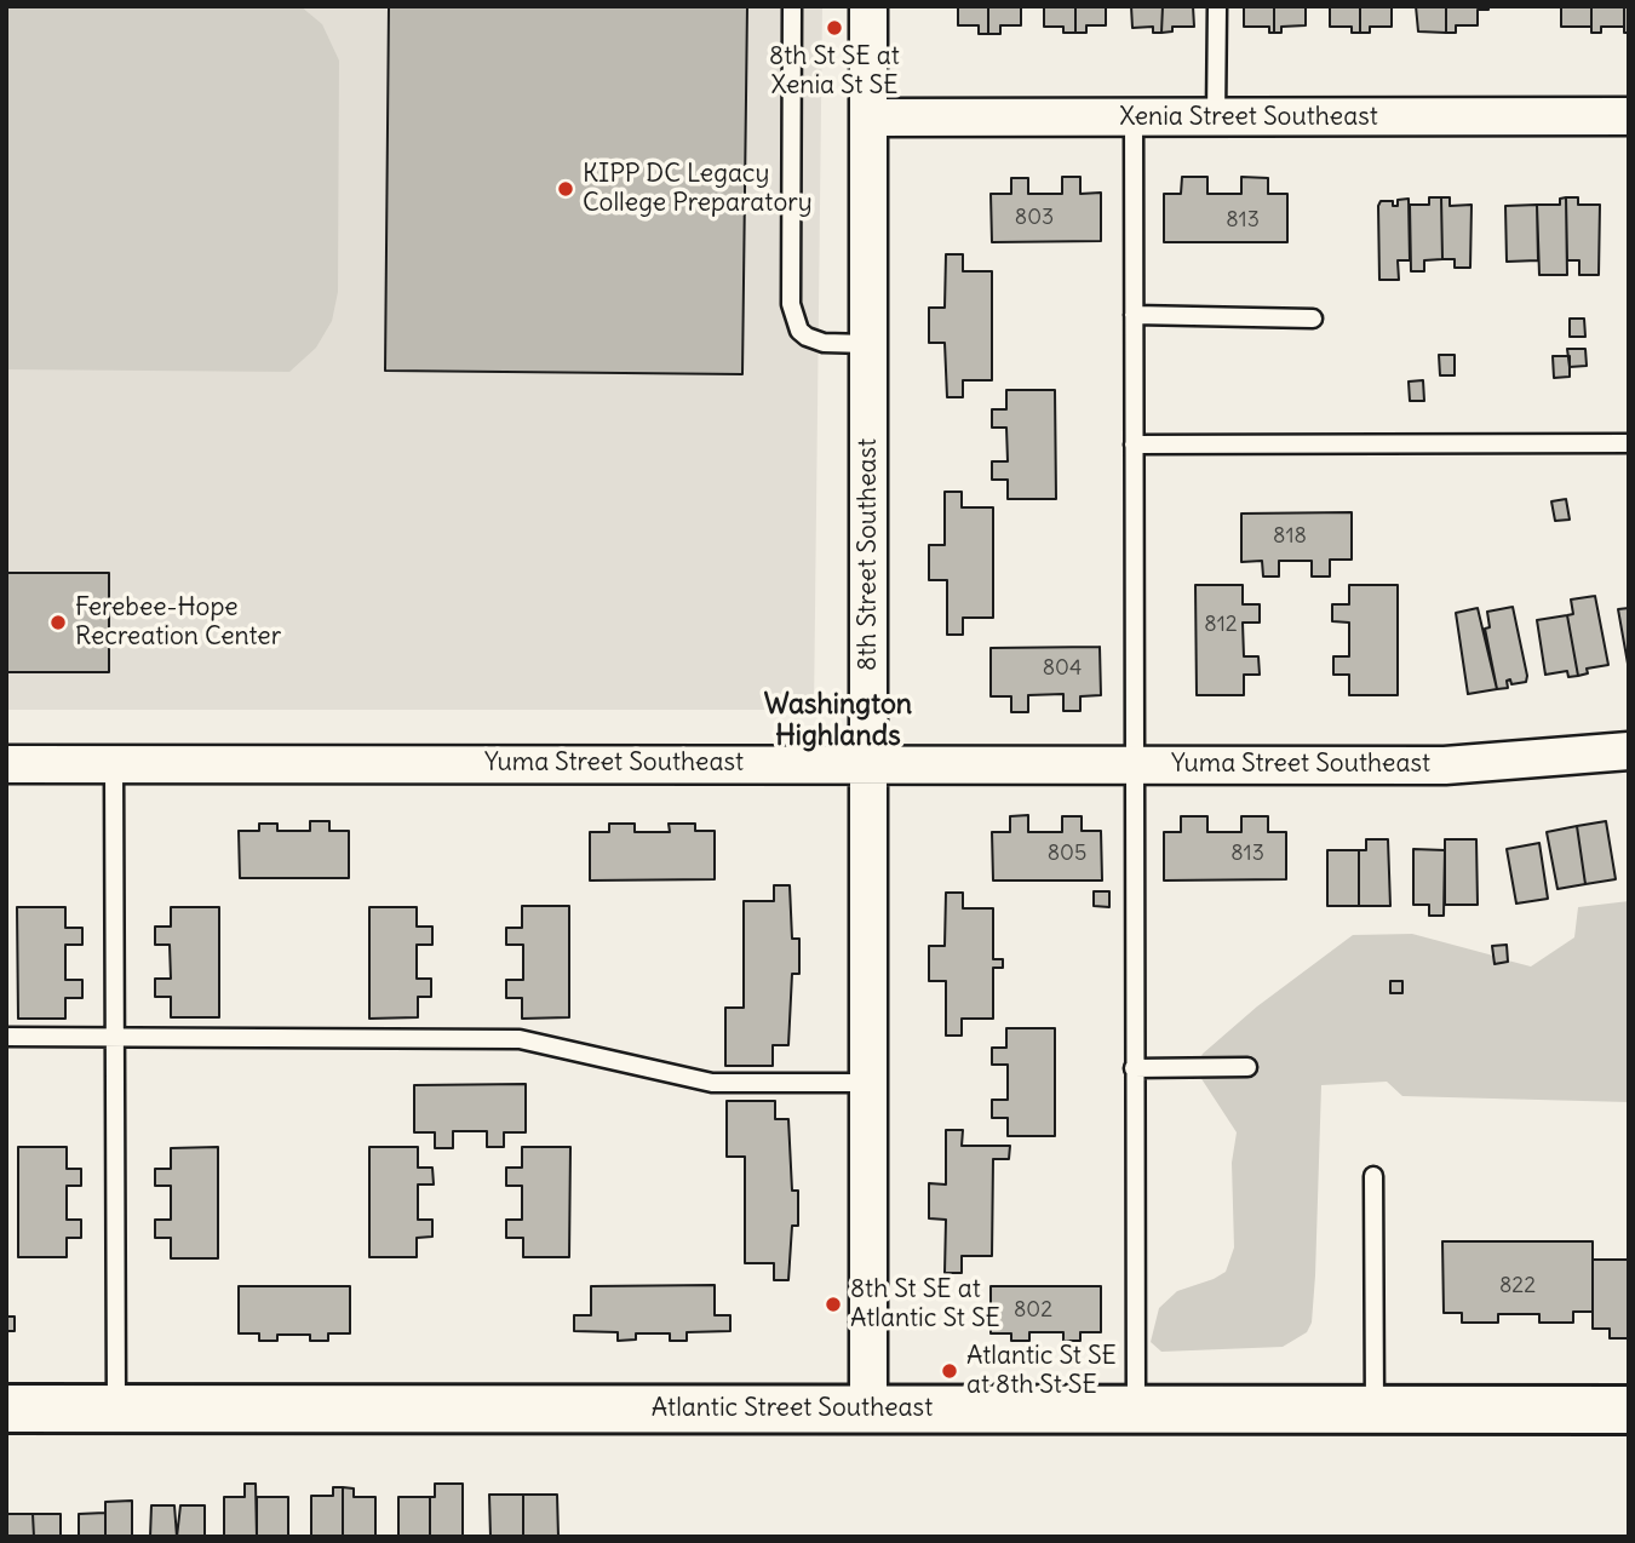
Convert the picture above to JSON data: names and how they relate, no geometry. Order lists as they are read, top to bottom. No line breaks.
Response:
{"streets":{"street":["Xenia Street Southeast","8th Street Southeast","Yuma Street Southeast","Atlantic Street Southeast"]},"crossings":[["Xenia Street Southeast","8th Street Southeast"],["8th Street Southeast","Yuma Street Southeast"],["8th Street Southeast","Atlantic Street Southeast"]],"districts":["Washington Highlands"],"places":["8th St SE at Xenia St SE","KIPP DC Legacy College Preparatory","Ferebee-Hope Recreation Center","8th St SE at Atlantic St SE","Atlantic St SE at 8th St SE"],"house_numbers":["803","813","818","812","804","805","813","822","802"]}
